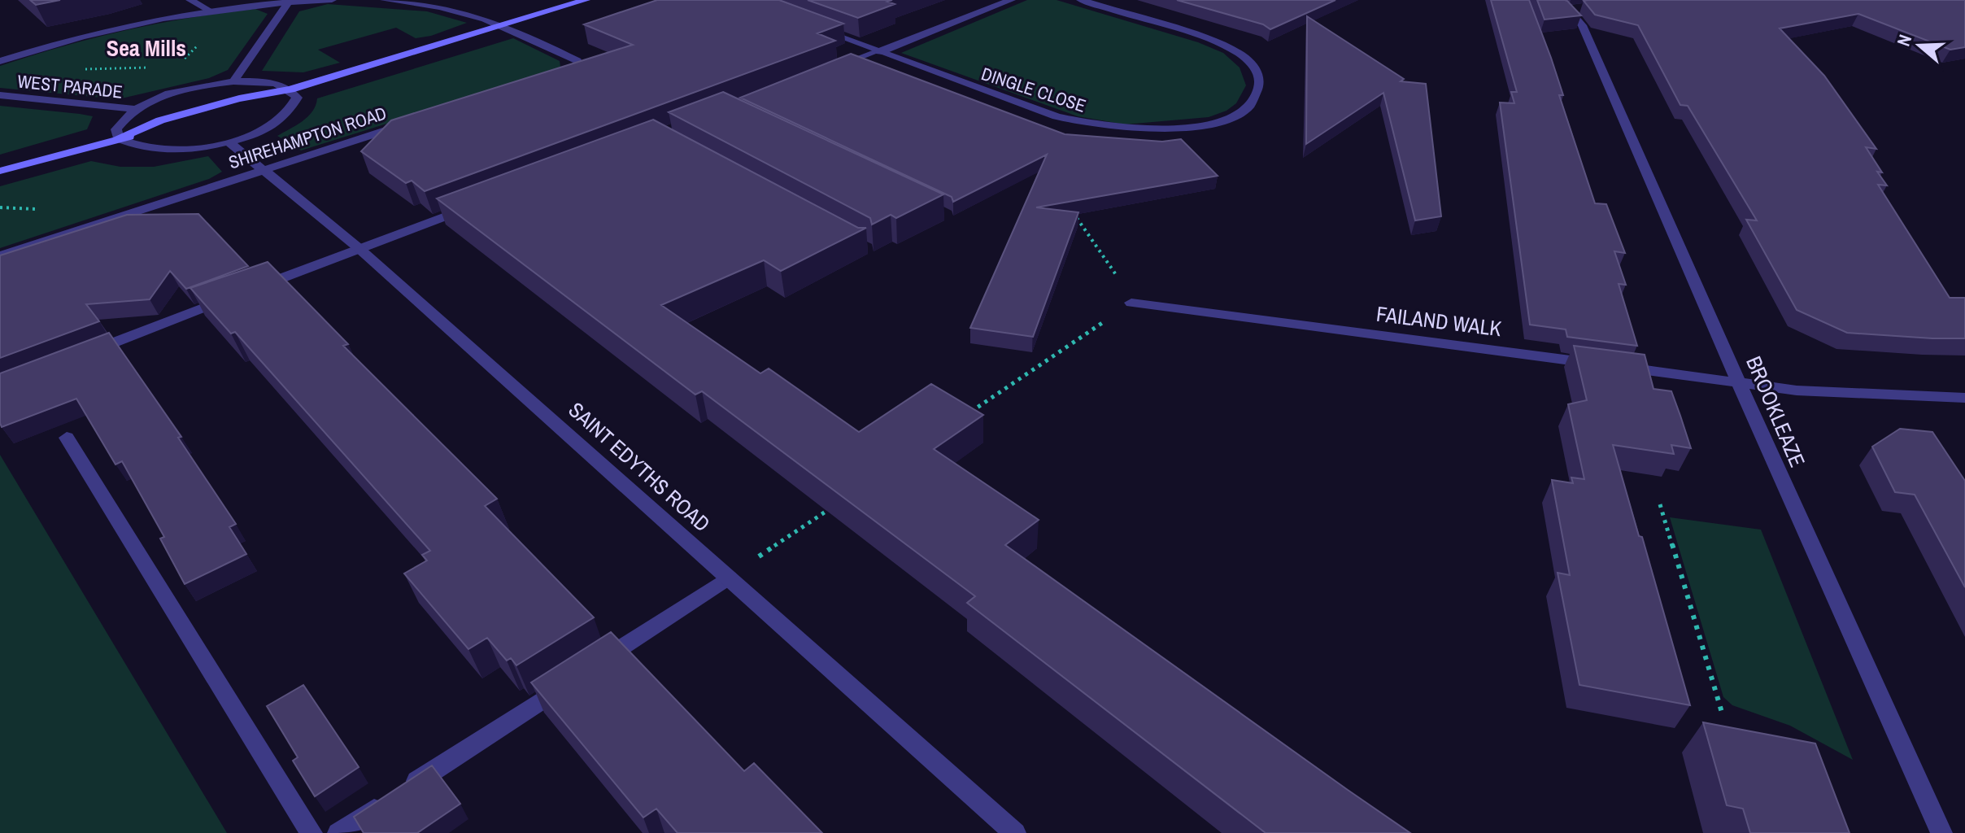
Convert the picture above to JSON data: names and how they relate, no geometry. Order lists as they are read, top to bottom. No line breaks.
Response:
{"streets":{"street":["WEST PARADE","DINGLE CLOSE","SHIREHAMPTON ROAD","FAILAND WALK","BROOKLEAZE","SAINT EDYTHS ROAD"]},"crossings":[["SHIREHAMPTON ROAD","SAINT EDYTHS ROAD"],["FAILAND WALK","BROOKLEAZE"]],"districts":["Sea Mills"],"north":"left"}
